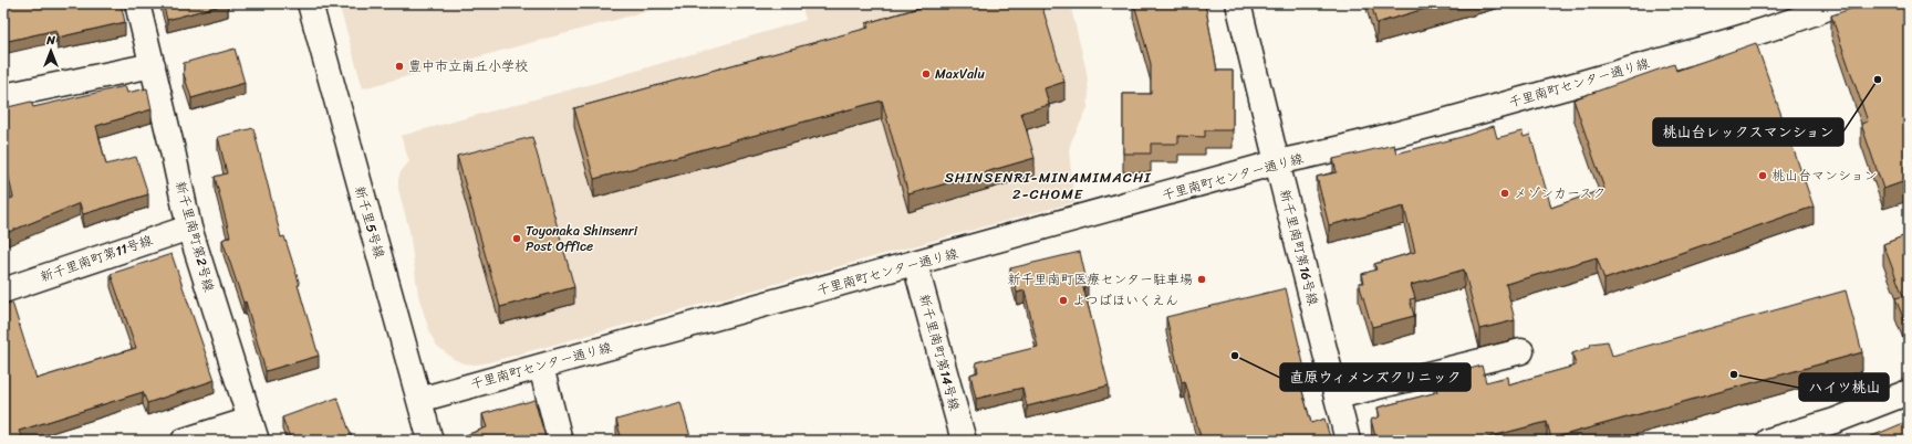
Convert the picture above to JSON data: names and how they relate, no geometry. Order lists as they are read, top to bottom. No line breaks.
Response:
{"streets":{"street":["千里南町センター通り線","新千里5号線","新千里南町第2号線","新千里南町第16号線","新千里南町第11号線","新千里南町第14号線"]},"crossings":[["千里南町センター通り線","新千里5号線"],["千里南町センター通り線","新千里南町第16号線"],["千里南町センター通り線","新千里南町第14号線"],["新千里南町第2号線","新千里南町第11号線"]],"districts":["SHINSENRI-MINAMIMACHI 2-CHOME"],"places":["豊中市立南丘小学校","MaxValu","桃山台レックスマンション","桃山台マンション","メゾンカースク","Toyonaka Shinsenri Post Office","新千里南町医療センター駐車場","よつばほいくえん","直原ウィメンズクリニック","ハイツ桃山"],"north":"top"}
